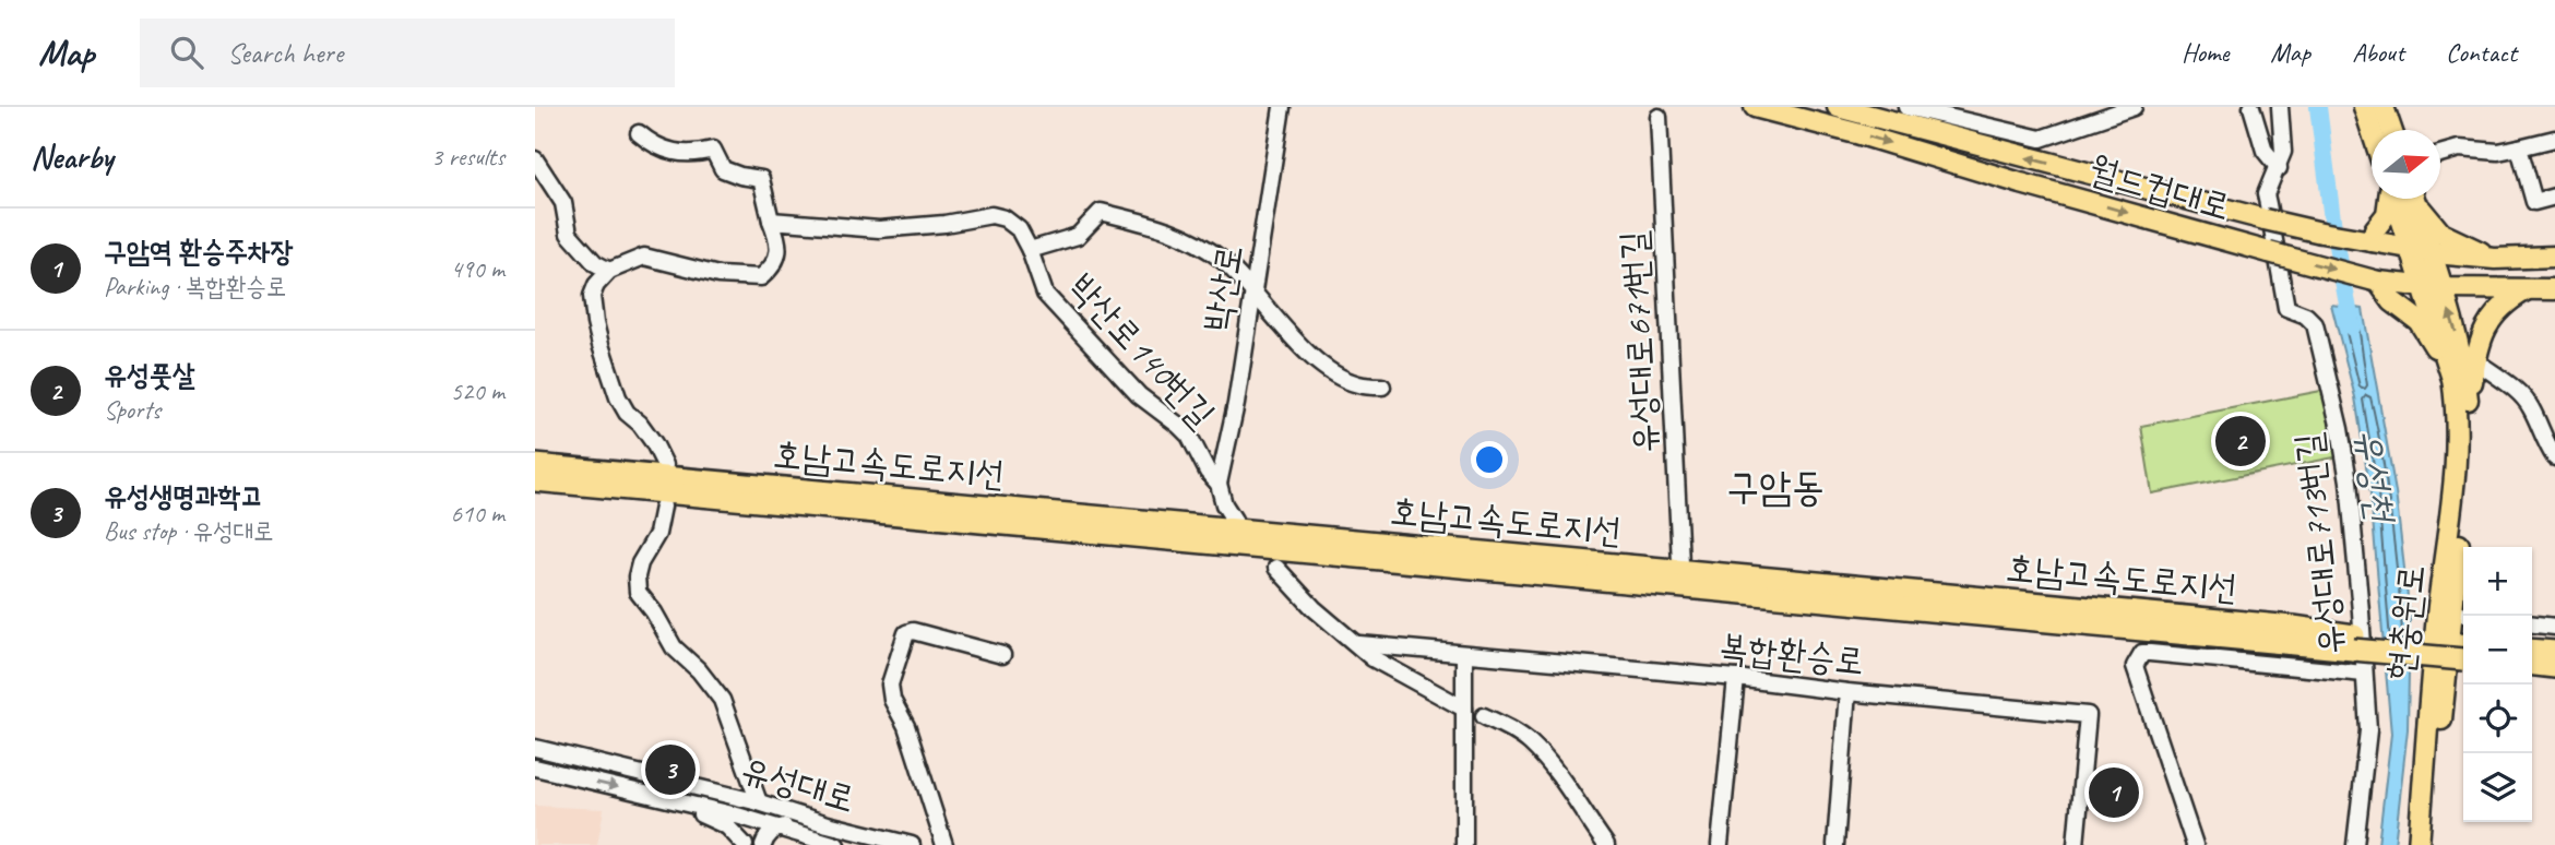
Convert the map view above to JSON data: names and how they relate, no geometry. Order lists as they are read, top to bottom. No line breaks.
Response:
{"streets":{"highway":["호남고속도로지선"],"main road":["월드컵대로","현충원로"],"street":["박산로","유성대로671번길","박산로140번길","유성대로713번길","복합환승로","유성대로"]},"crossings":[["월드컵대로","현충원로"],["박산로","박산로140번길"]],"districts":["구암동"],"water":["유성천"],"north":"right","page":{"header":"Map","search":"Search here","nav":["Home","Map","About","Contact"],"heading":["Nearby","3 results"],"list":[{"mark":"1","name":"구암역 환승주차장","note":"Parking · 복합환승로","value":"490 m"},{"mark":"2","name":"유성풋살","note":"Sports","value":"520 m"},{"mark":"3","name":"유성생명과학고","note":"Bus stop · 유성대로","value":"610 m"}],"pins":["2","3","1"],"map_buttons":["+","−"]}}
